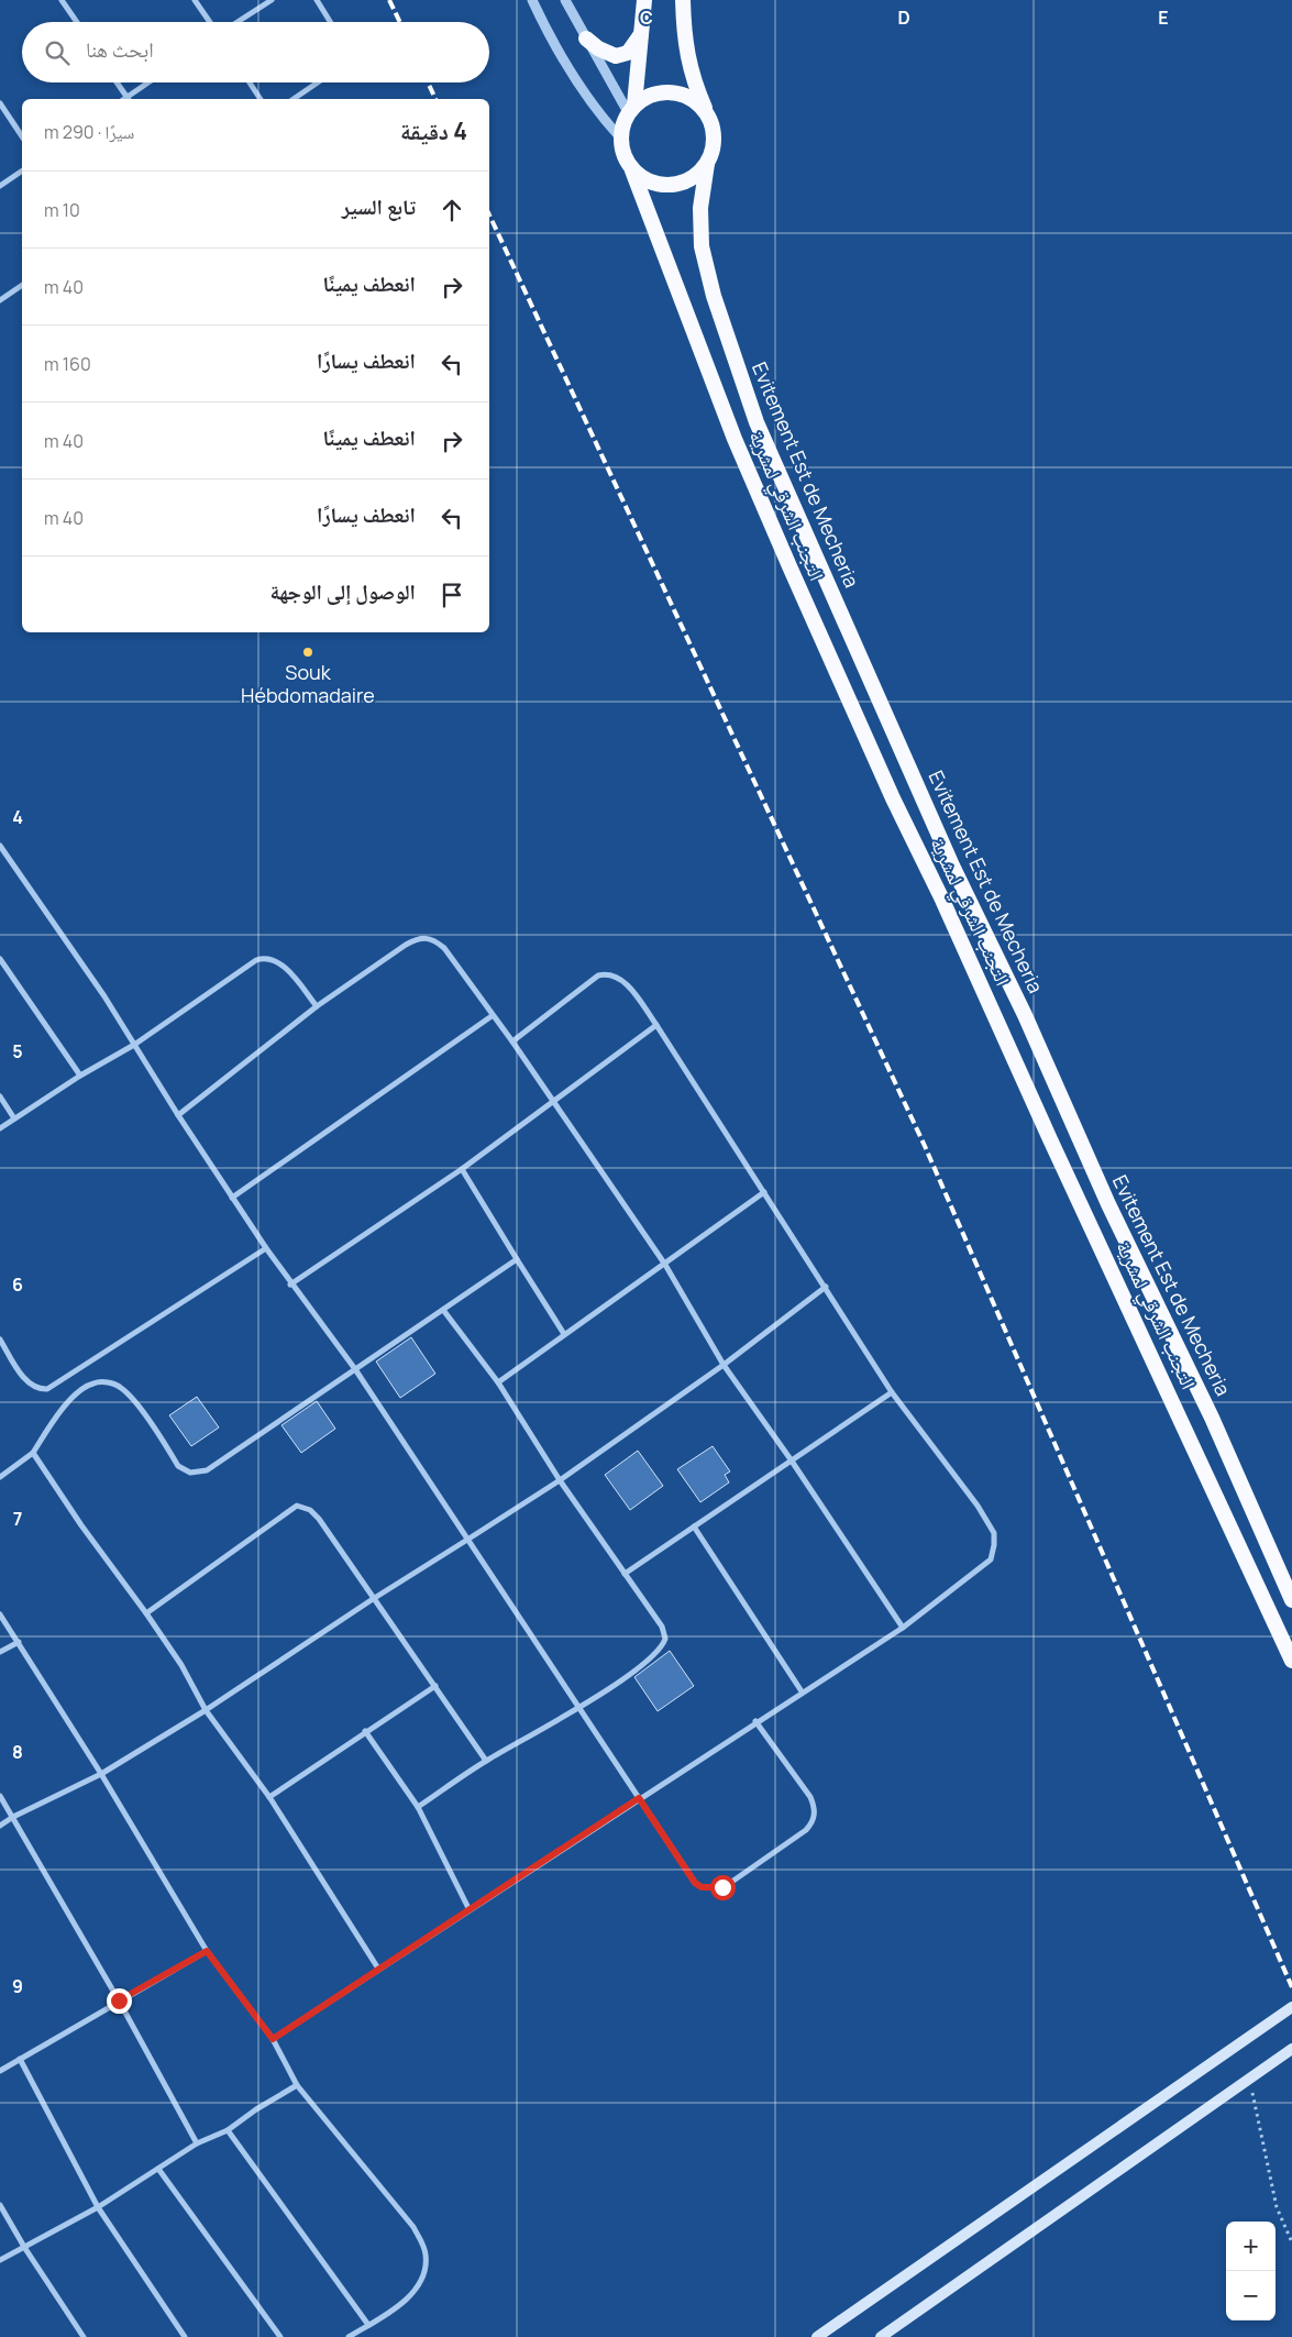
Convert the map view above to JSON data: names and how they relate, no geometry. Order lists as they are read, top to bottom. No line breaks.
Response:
{"streets":{"highway":["Evitement Est de Mecheria","التجنب الشرقي لمشرية"]},"crossings":[["Evitement Est de Mecheria","التجنب الشرقي لمشرية"]],"places":["Souk Hébdomadaire"],"page":{"search":"ابحث هنا","heading":["4 دقيقة","سيرًا · 290 m"],"list":[["تابع السير","10 m"],["انعطف يمينًا","40 m"],["انعطف يسارًا","160 m"],["انعطف يمينًا","40 m"],["انعطف يسارًا","40 m"],"الوصول إلى الوجهة"],"map_buttons":["+","−"]},"grid":{"columns":["C","D","E"],"rows":["4","5","6","7","8","9"]}}
